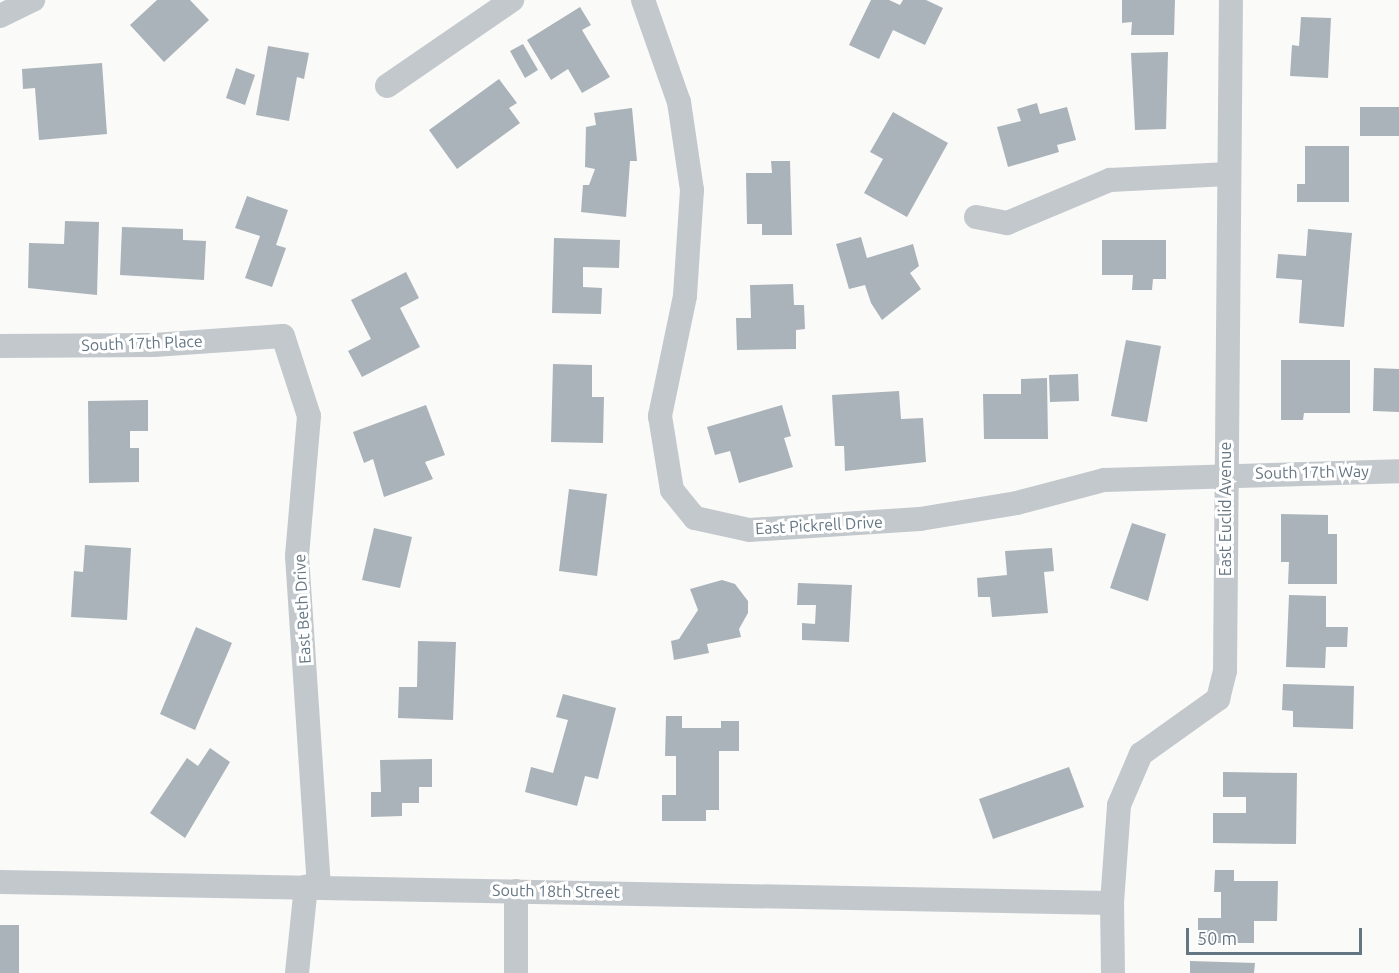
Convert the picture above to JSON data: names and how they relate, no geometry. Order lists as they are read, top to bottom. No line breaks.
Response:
{"streets":{"street":["South 17th Place","South 17th Way","East Euclid Avenue","East Pickrell Drive","East Beth Drive","South 18th Street"]},"crossings":[["South 17th Place","East Beth Drive"],["South 17th Way","East Euclid Avenue"],["South 17th Way","East Pickrell Drive"],["East Euclid Avenue","East Pickrell Drive"],["East Euclid Avenue","South 18th Street"],["East Beth Drive","South 18th Street"]],"scale_bar":"50 m"}
